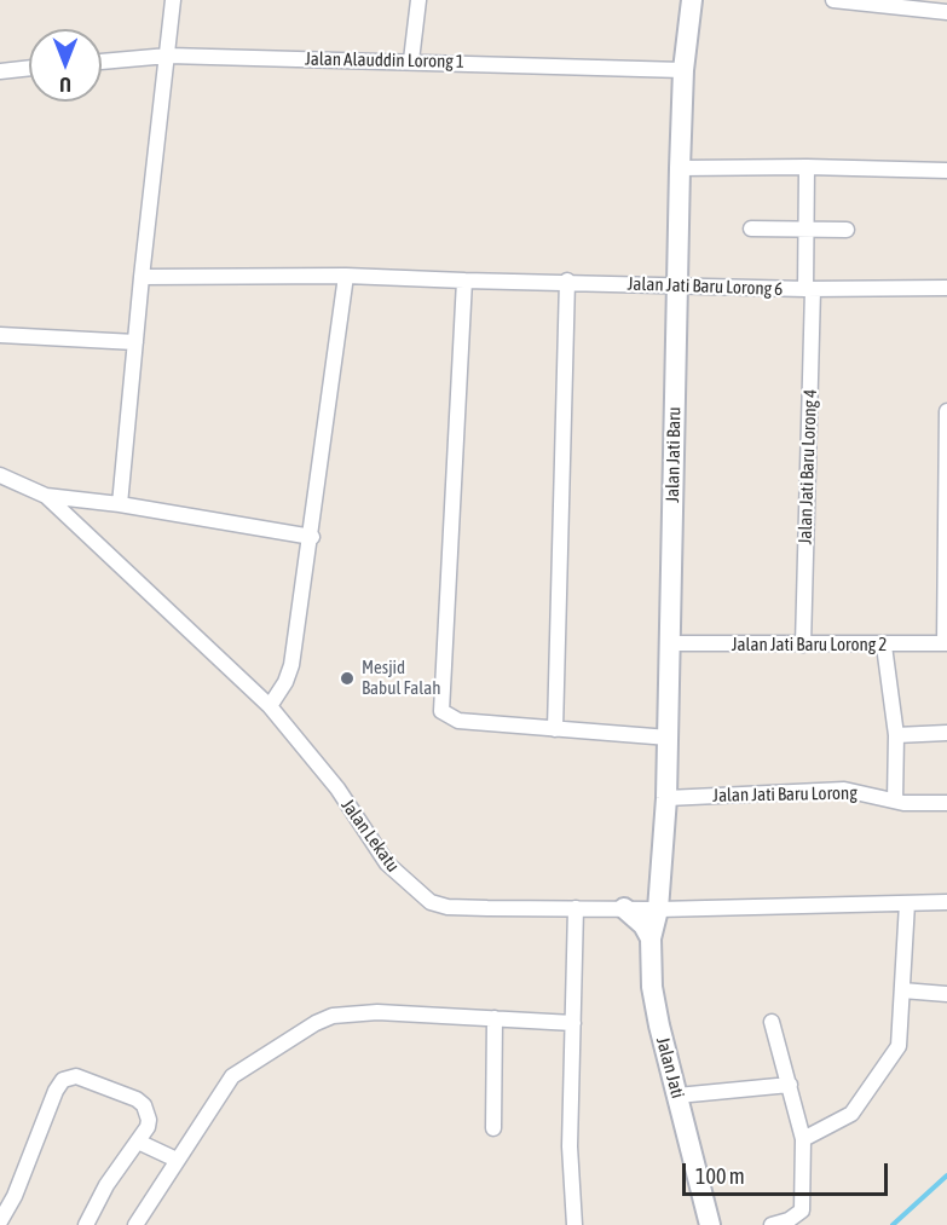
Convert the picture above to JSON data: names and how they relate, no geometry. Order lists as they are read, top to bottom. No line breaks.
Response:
{"streets":{"street":["Jalan Alauddin Lorong 1","Jalan Jati Baru Lorong 6","Jalan Jati Baru","Jalan Jati Baru Lorong 4","Jalan Jati Baru Lorong 2","Jalan Jati Baru Lorong","Jalan Lekatu","Jalan Jati"]},"crossings":[["Jalan Alauddin Lorong 1","Jalan Jati Baru"],["Jalan Jati Baru Lorong 6","Jalan Jati Baru"],["Jalan Jati Baru Lorong 6","Jalan Jati Baru Lorong 4"],["Jalan Jati Baru","Jalan Jati Baru Lorong 2"],["Jalan Jati Baru","Jalan Jati Baru Lorong"],["Jalan Jati Baru","Jalan Lekatu"],["Jalan Jati Baru","Jalan Jati"],["Jalan Jati Baru Lorong 4","Jalan Jati Baru Lorong 2"],["Jalan Lekatu","Jalan Jati"]],"places":["Mesjid Babul Falah"],"scale_bar":"100 m","north":"bottom"}
